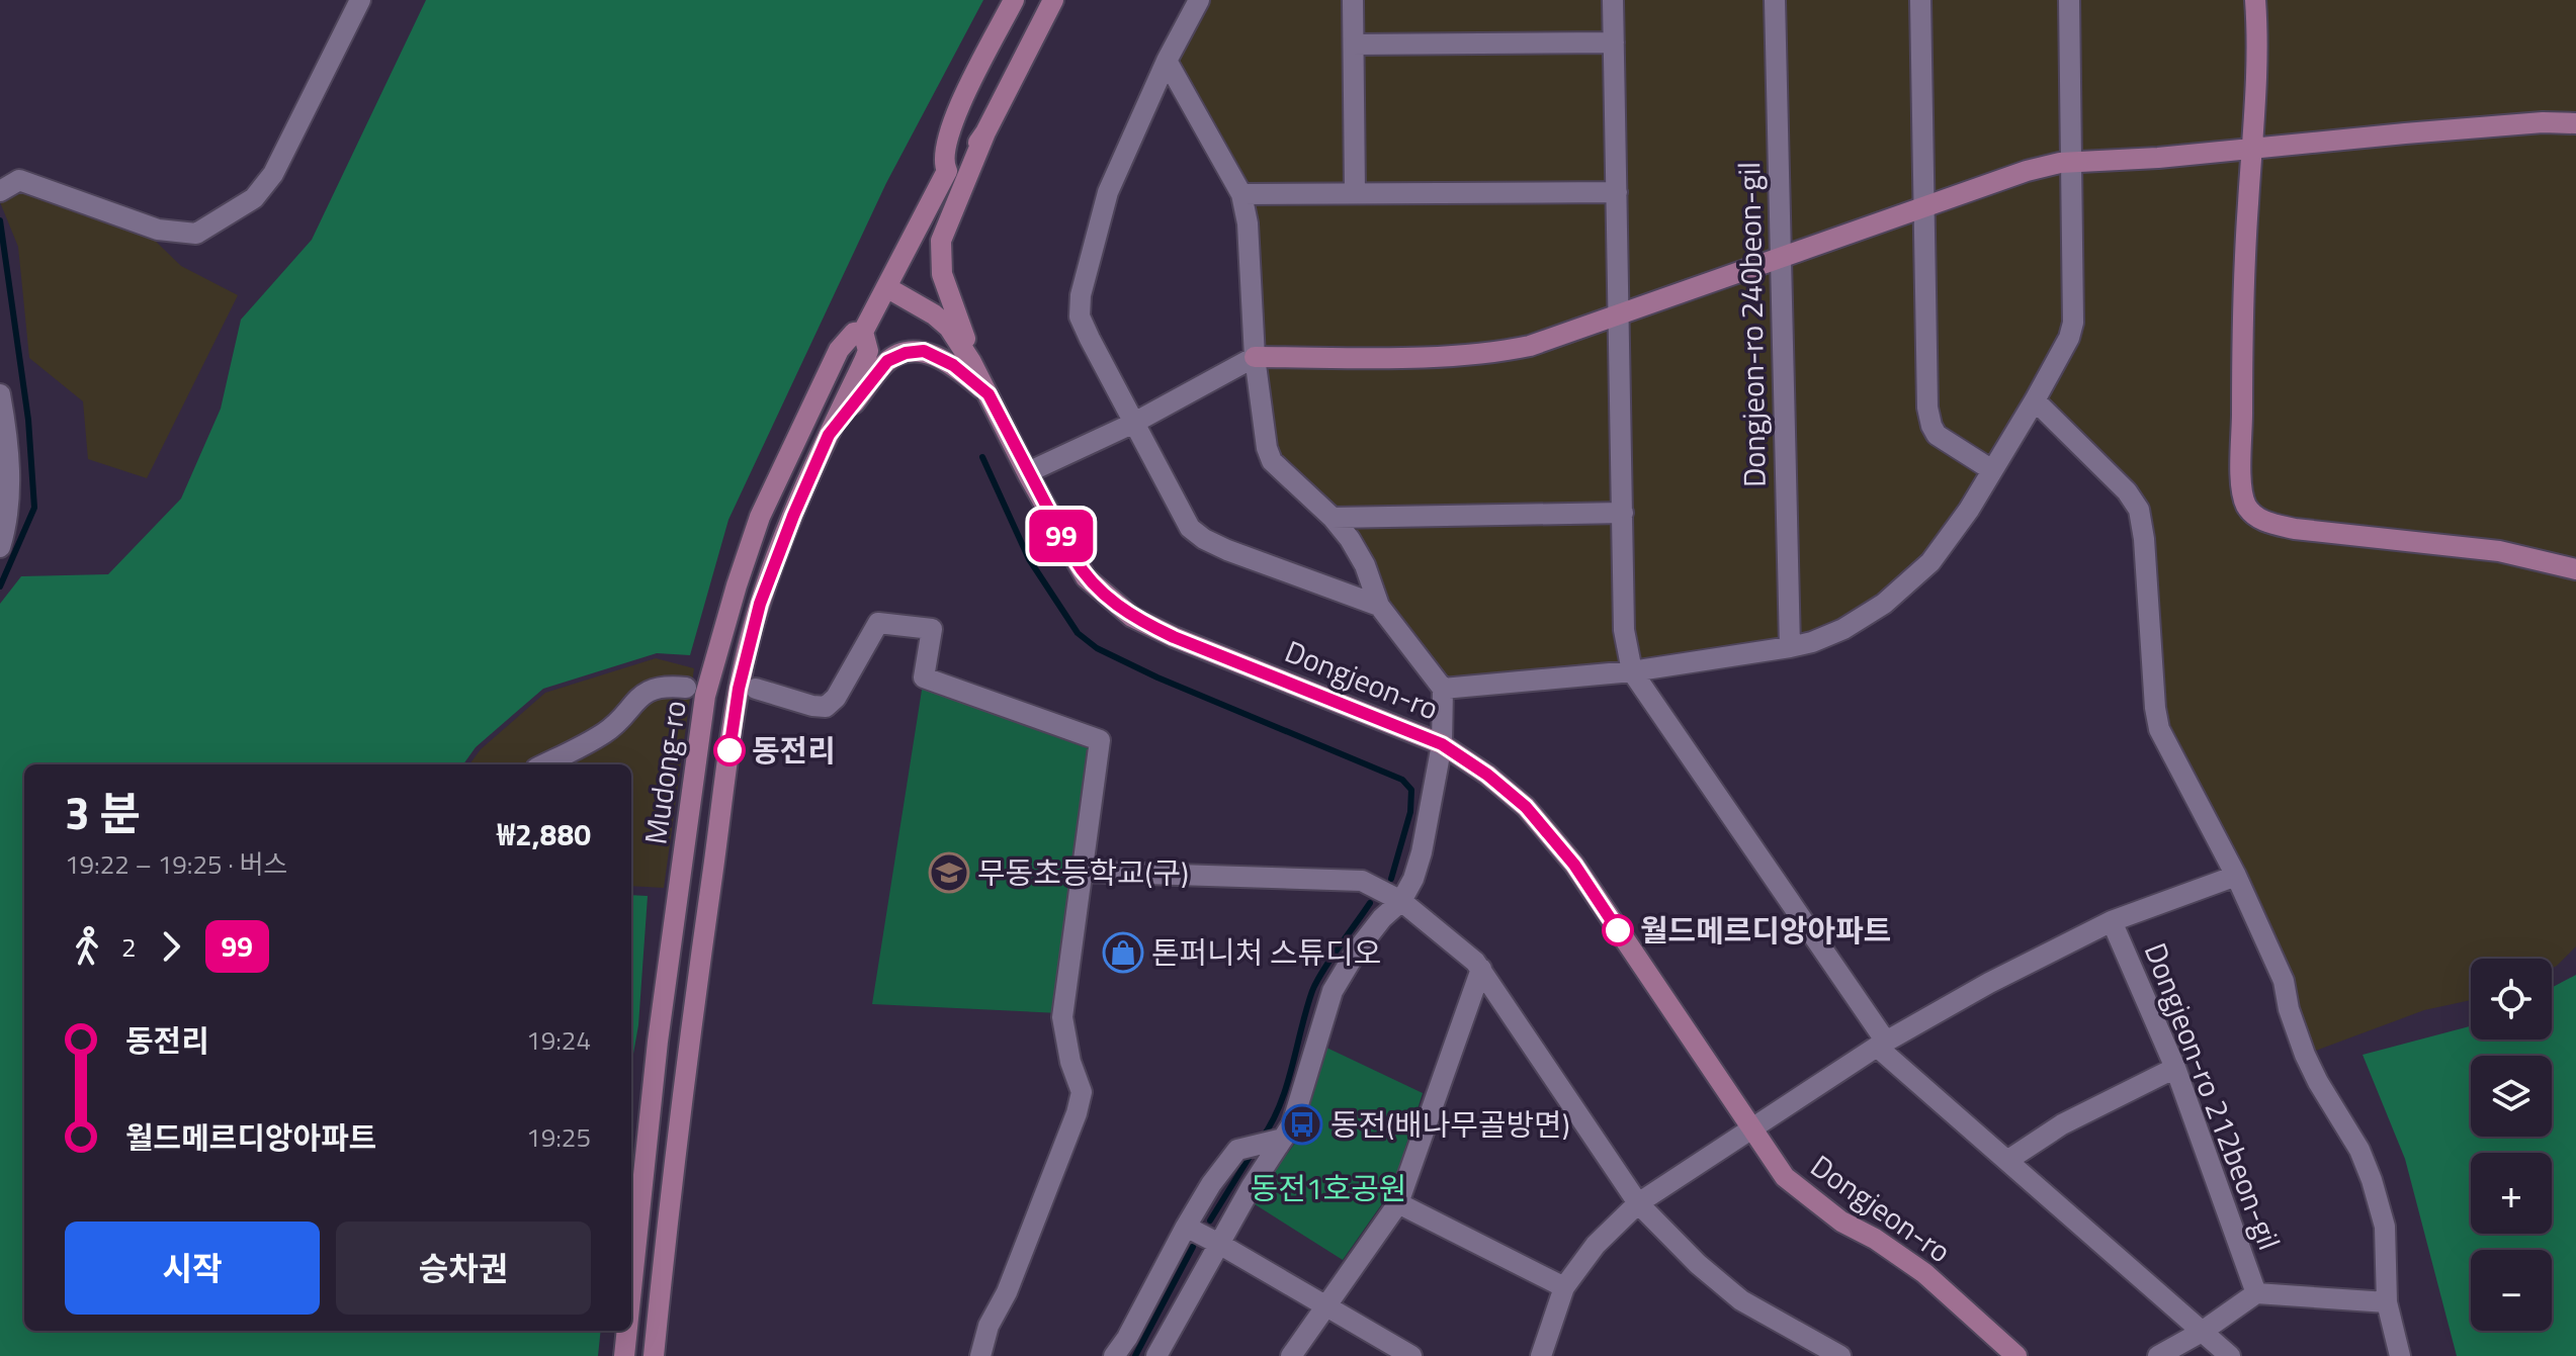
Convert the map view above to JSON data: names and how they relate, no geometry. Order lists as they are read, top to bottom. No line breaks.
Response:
{"streets":{"street":["Dongjeon-ro 240beon-gil","Dongjeon-ro","Mudong-ro","Dongjeon-ro 212beon-gil"]},"crossings":[["Dongjeon-ro","Mudong-ro"]],"parks":["동전1호공원"],"places":{"other":["동전리","월드메르디앙아파트"],"school or university":["무동초등학교(구)"],"shop":["톤퍼니처 스튜디오"],"bus stop":["동전(배나무골방면)"]},"lines":["bus line 99"],"page":{"on_map":"99","heading":["3 분","19:22 – 19:25 · 버스","₩2,880"],"legs":["2","99"],"map_buttons":["+","−"],"list":[{"name":"동전리","value":"19:24"},{"name":"월드메르디앙아파트","value":"19:25"}],"buttons":["시작","승차권"]}}
